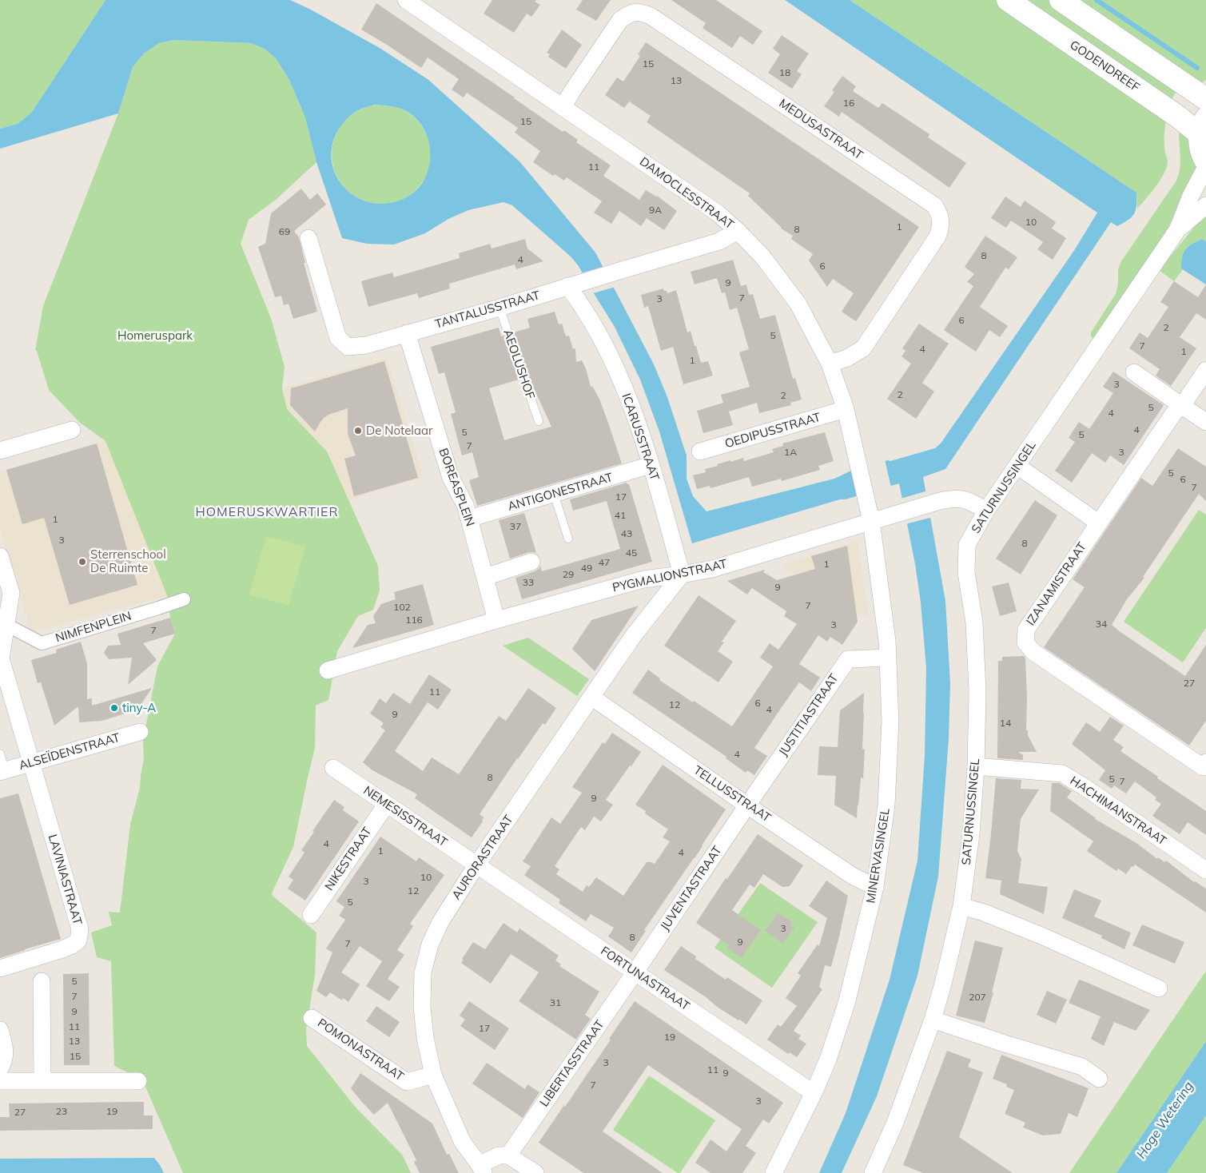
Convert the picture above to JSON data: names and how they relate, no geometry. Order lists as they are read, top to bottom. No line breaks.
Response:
{"streets":{"main road":["GODENDREEF"],"street":["MEDUSASTRAAT","DAMOCLESSTRAAT","TANTALUSSTRAAT","OEDIPUSSTRAAT","ICARUSSTRAAT","BOREASPLEIN","SATURNUSSINGEL","ANTIGONESTRAAT","PYGMALIONSTRAAT","IZANAMISTRAAT","NIMFENPLEIN","JUSTITIASTRAAT","ALSEÏDENSTRAAT","TELLUSSTRAAT","HACHIMANSTRAAT","NEMESISSTRAAT","MINERVASINGEL","AURORASTRAAT","NIKESTRAAT","LAVINIASTRAAT","JUVENTASTRAAT","FORTUNASTRAAT","POMONASTRAAT","LIBERTASSTRAAT"],"lane":["AEOLUSHOF"]},"crossings":[["MEDUSASTRAAT","DAMOCLESSTRAAT"],["DAMOCLESSTRAAT","TANTALUSSTRAAT"],["DAMOCLESSTRAAT","OEDIPUSSTRAAT"],["DAMOCLESSTRAAT","PYGMALIONSTRAAT"],["DAMOCLESSTRAAT","MINERVASINGEL"],["TANTALUSSTRAAT","AEOLUSHOF"],["TANTALUSSTRAAT","ICARUSSTRAAT"],["TANTALUSSTRAAT","BOREASPLEIN"],["ICARUSSTRAAT","ANTIGONESTRAAT"],["ICARUSSTRAAT","PYGMALIONSTRAAT"],["ICARUSSTRAAT","AURORASTRAAT"],["BOREASPLEIN","ANTIGONESTRAAT"],["BOREASPLEIN","PYGMALIONSTRAAT"],["SATURNUSSINGEL","PYGMALIONSTRAAT"],["SATURNUSSINGEL","HACHIMANSTRAAT"],["PYGMALIONSTRAAT","MINERVASINGEL"],["PYGMALIONSTRAAT","AURORASTRAAT"],["JUSTITIASTRAAT","TELLUSSTRAAT"],["JUSTITIASTRAAT","MINERVASINGEL"],["JUSTITIASTRAAT","JUVENTASTRAAT"],["ALSEÏDENSTRAAT","LAVINIASTRAAT"],["TELLUSSTRAAT","MINERVASINGEL"],["TELLUSSTRAAT","AURORASTRAAT"],["TELLUSSTRAAT","JUVENTASTRAAT"],["NEMESISSTRAAT","AURORASTRAAT"],["NEMESISSTRAAT","NIKESTRAAT"],["NEMESISSTRAAT","FORTUNASTRAAT"],["MINERVASINGEL","FORTUNASTRAAT"],["AURORASTRAAT","FORTUNASTRAAT"],["AURORASTRAAT","POMONASTRAAT"],["JUVENTASTRAAT","FORTUNASTRAAT"],["JUVENTASTRAAT","LIBERTASSTRAAT"],["FORTUNASTRAAT","LIBERTASSTRAAT"]],"districts":["HOMERUSKWARTIER"],"water":["Hoge Wetering"],"parks":["Homeruspark"],"places":["De Notelaar","Sterrenschool De Ruimte","tiny-A"],"house_numbers":["15","18","13","16","15","11","9A","10","1","8","69","8","4","6","9","7","3","6","2","5","7","4","1","1","3","2","2","5","4","4","5","5","7","1A","3","5","6","7","17","41","1","37","43","3","8","45","47","1","49","29","33","9","7","102","116","34","3","7","27","11","6","12","4","9","14","4","8","5","7","9","4","1","4","10","3","12","5","3","8","9","7","5","7","207","31","9","11","17","19","13","15","3","11","9","7","3","23","19","27"]}
